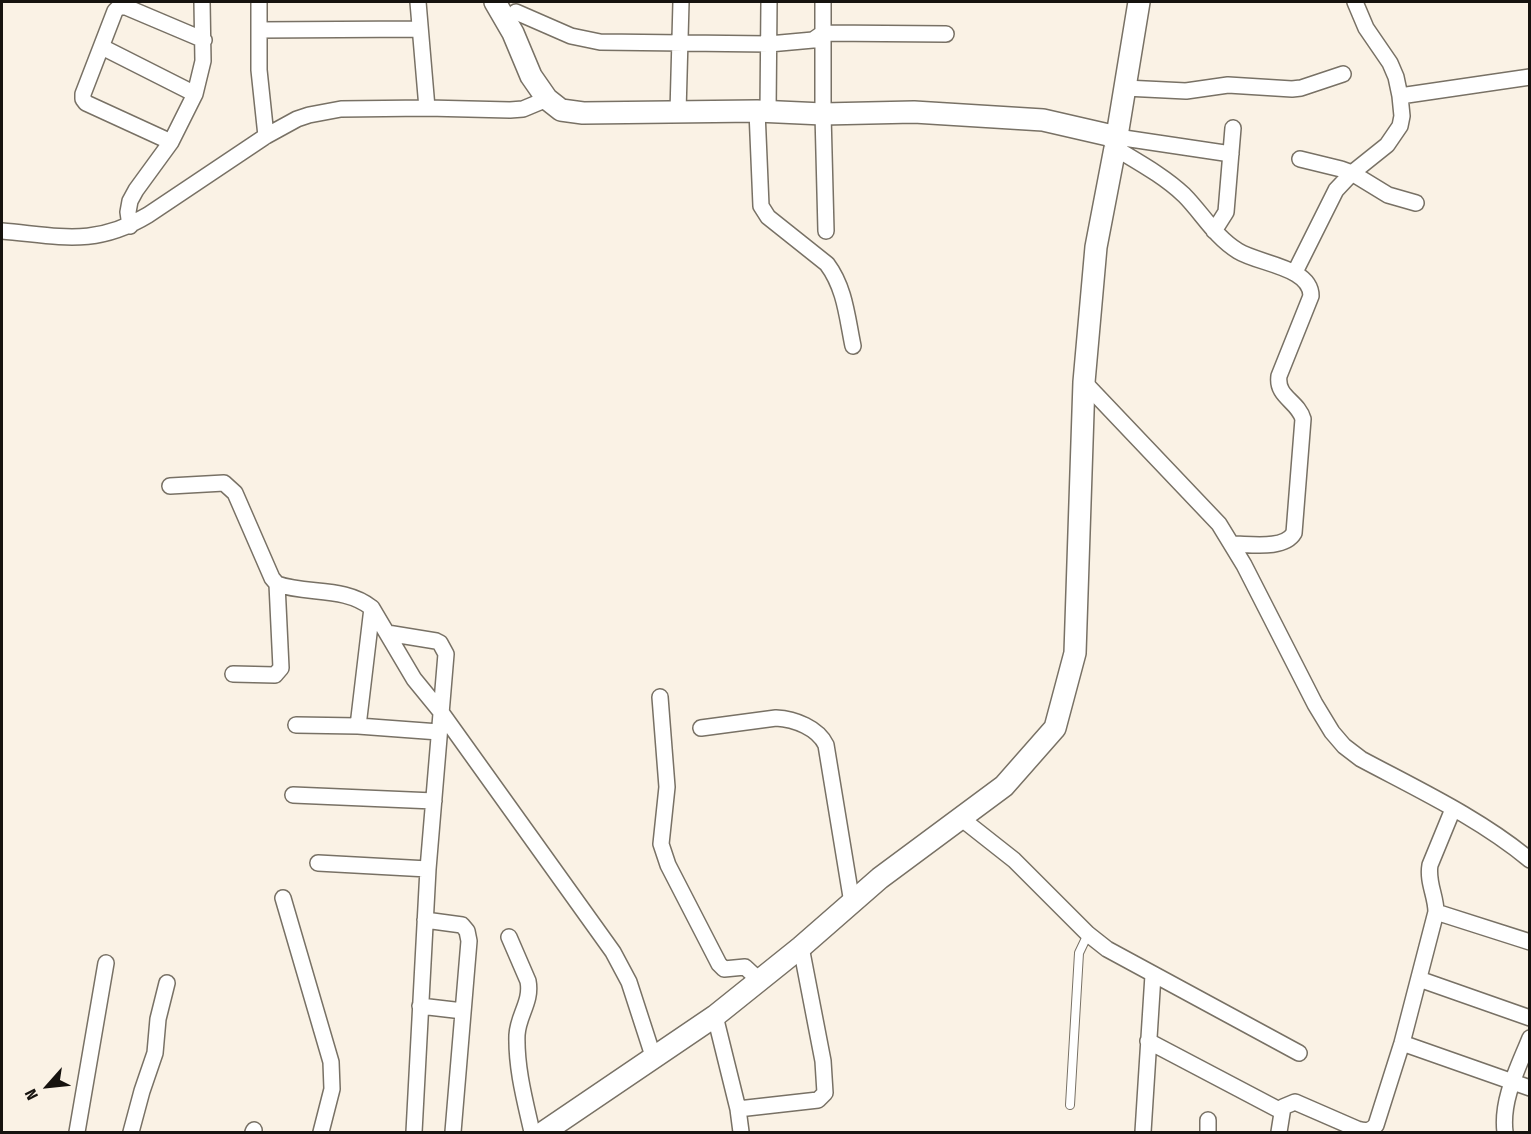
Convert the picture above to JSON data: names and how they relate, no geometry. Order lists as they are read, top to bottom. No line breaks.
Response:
{"north":"bottom left"}
